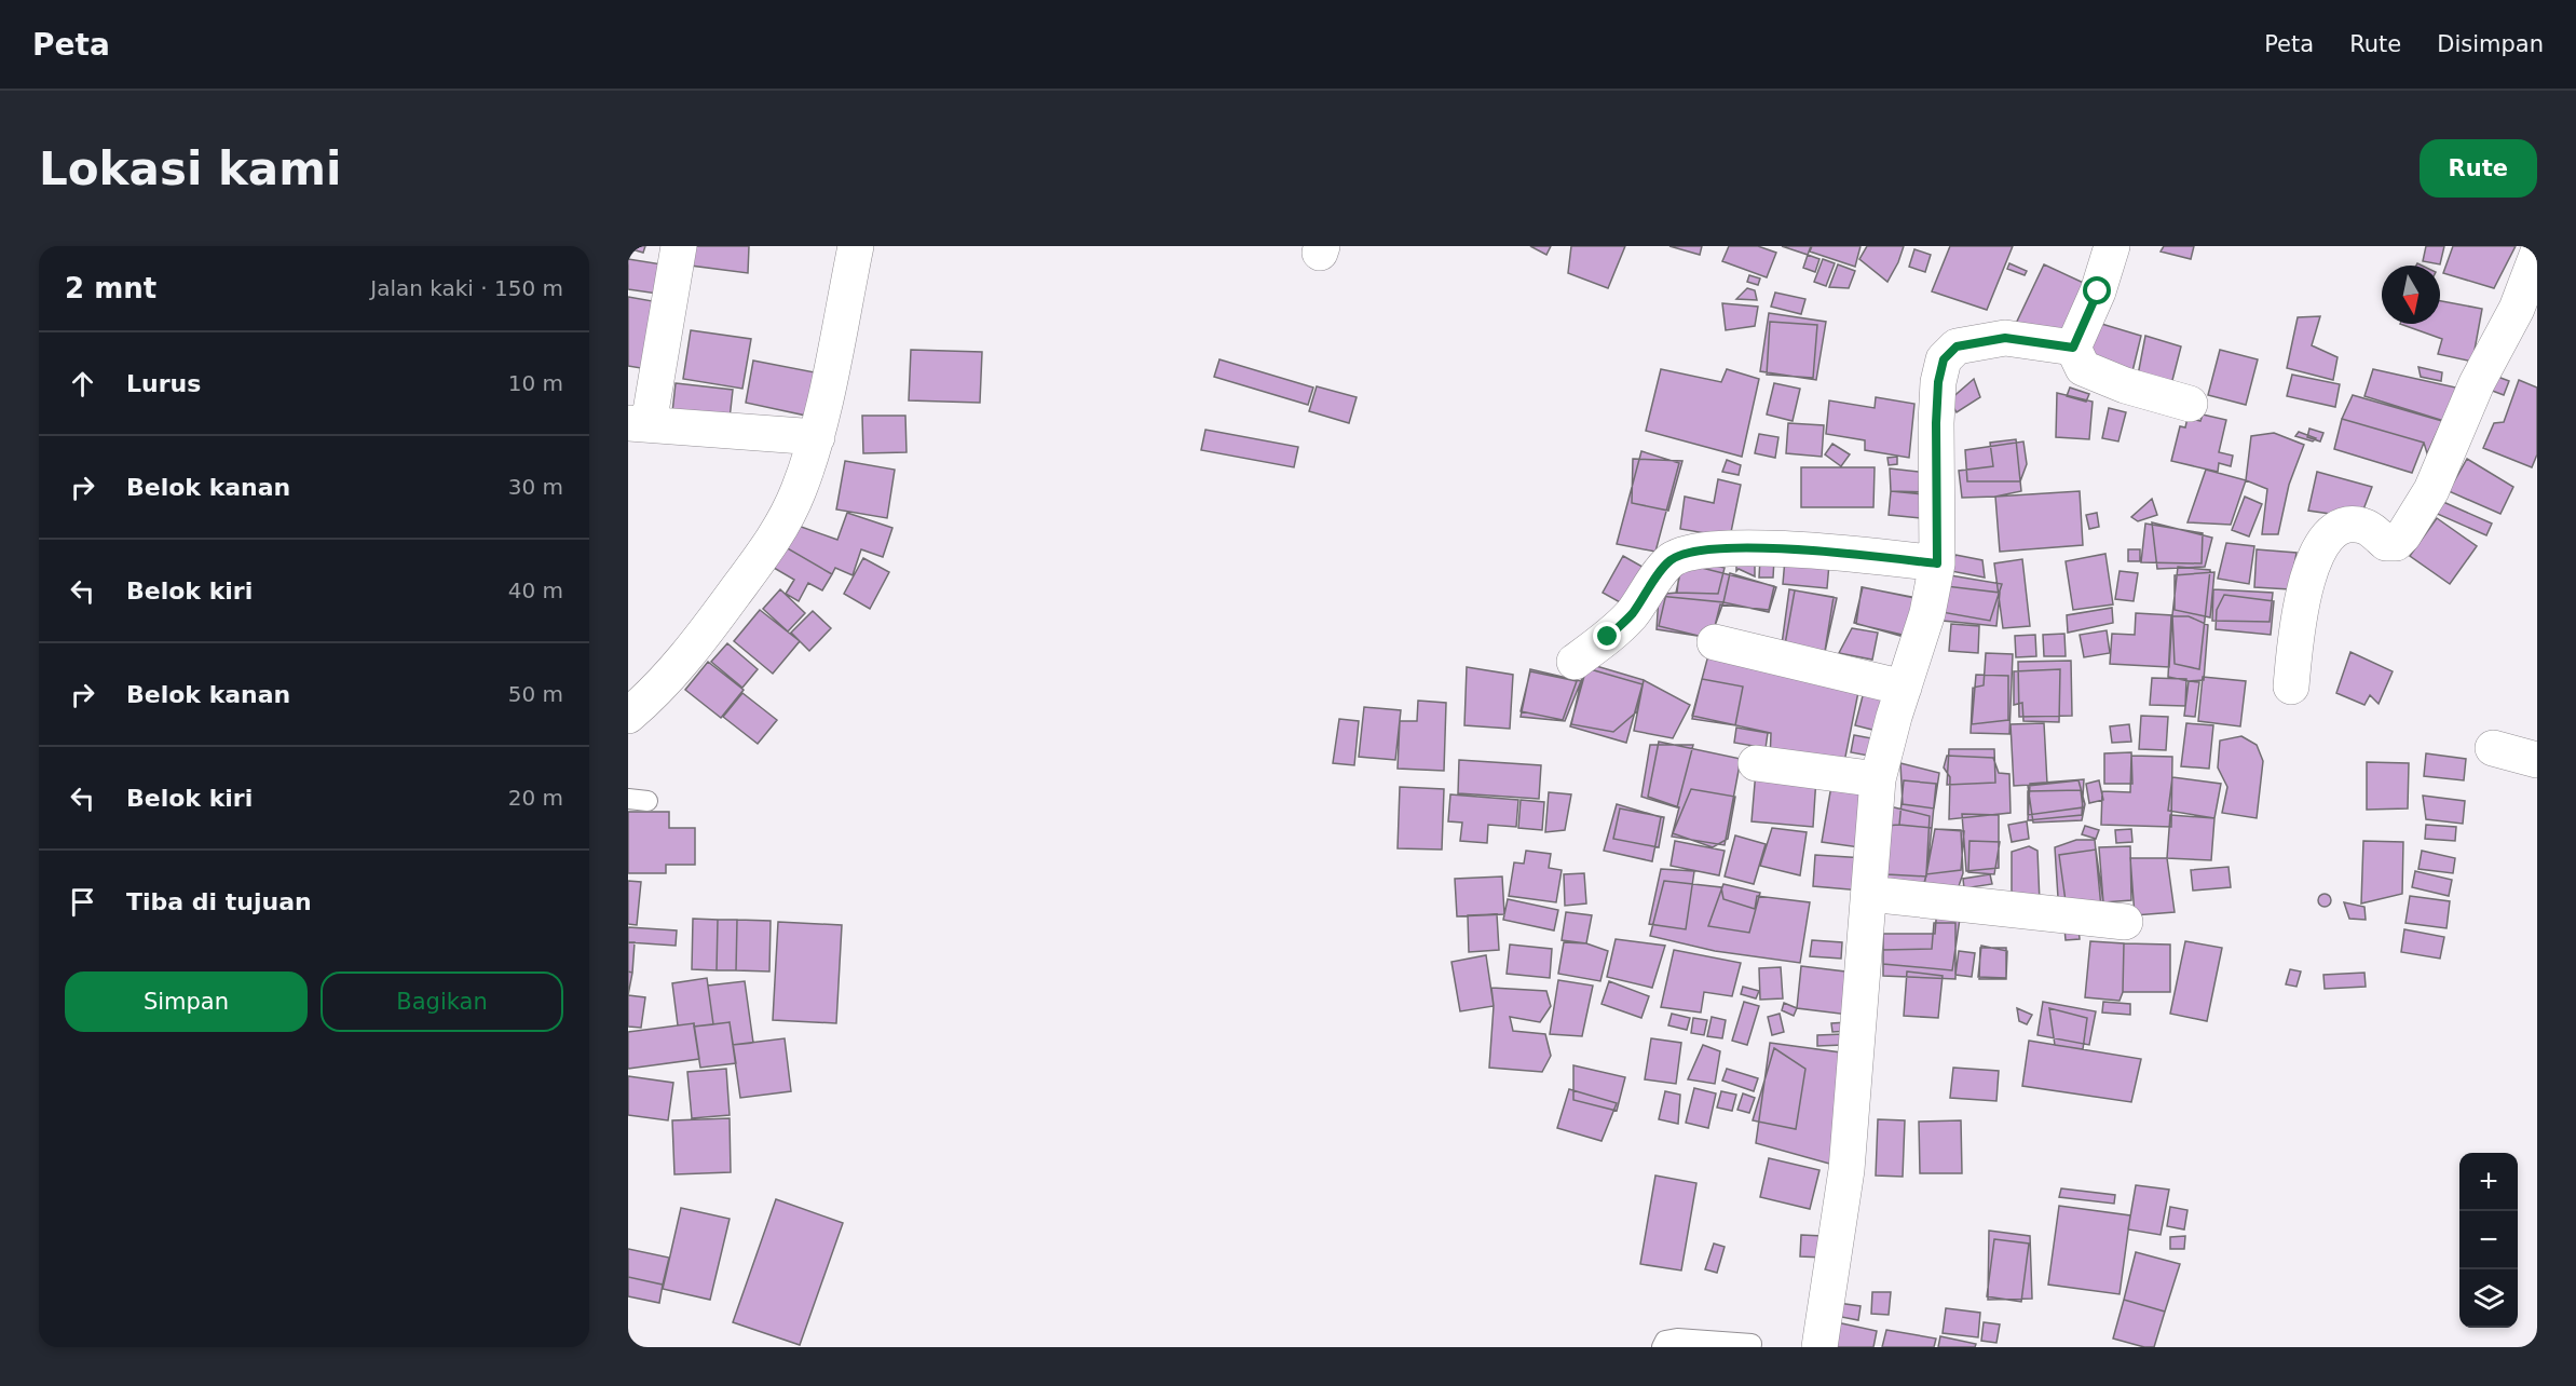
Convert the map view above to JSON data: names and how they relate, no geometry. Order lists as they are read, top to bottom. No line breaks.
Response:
{"north":"bottom","page":{"header":"Peta","nav":["Peta","Rute","Disimpan"],"buttons":["Rute",["Simpan","Bagikan"]],"title":"Lokasi kami","heading":["2 mnt","Jalan kaki · 150 m"],"list":[["Lurus","10 m"],["Belok kanan","30 m"],["Belok kiri","40 m"],["Belok kanan","50 m"],["Belok kiri","20 m"],"Tiba di tujuan"],"map_buttons":["+","−"]}}
